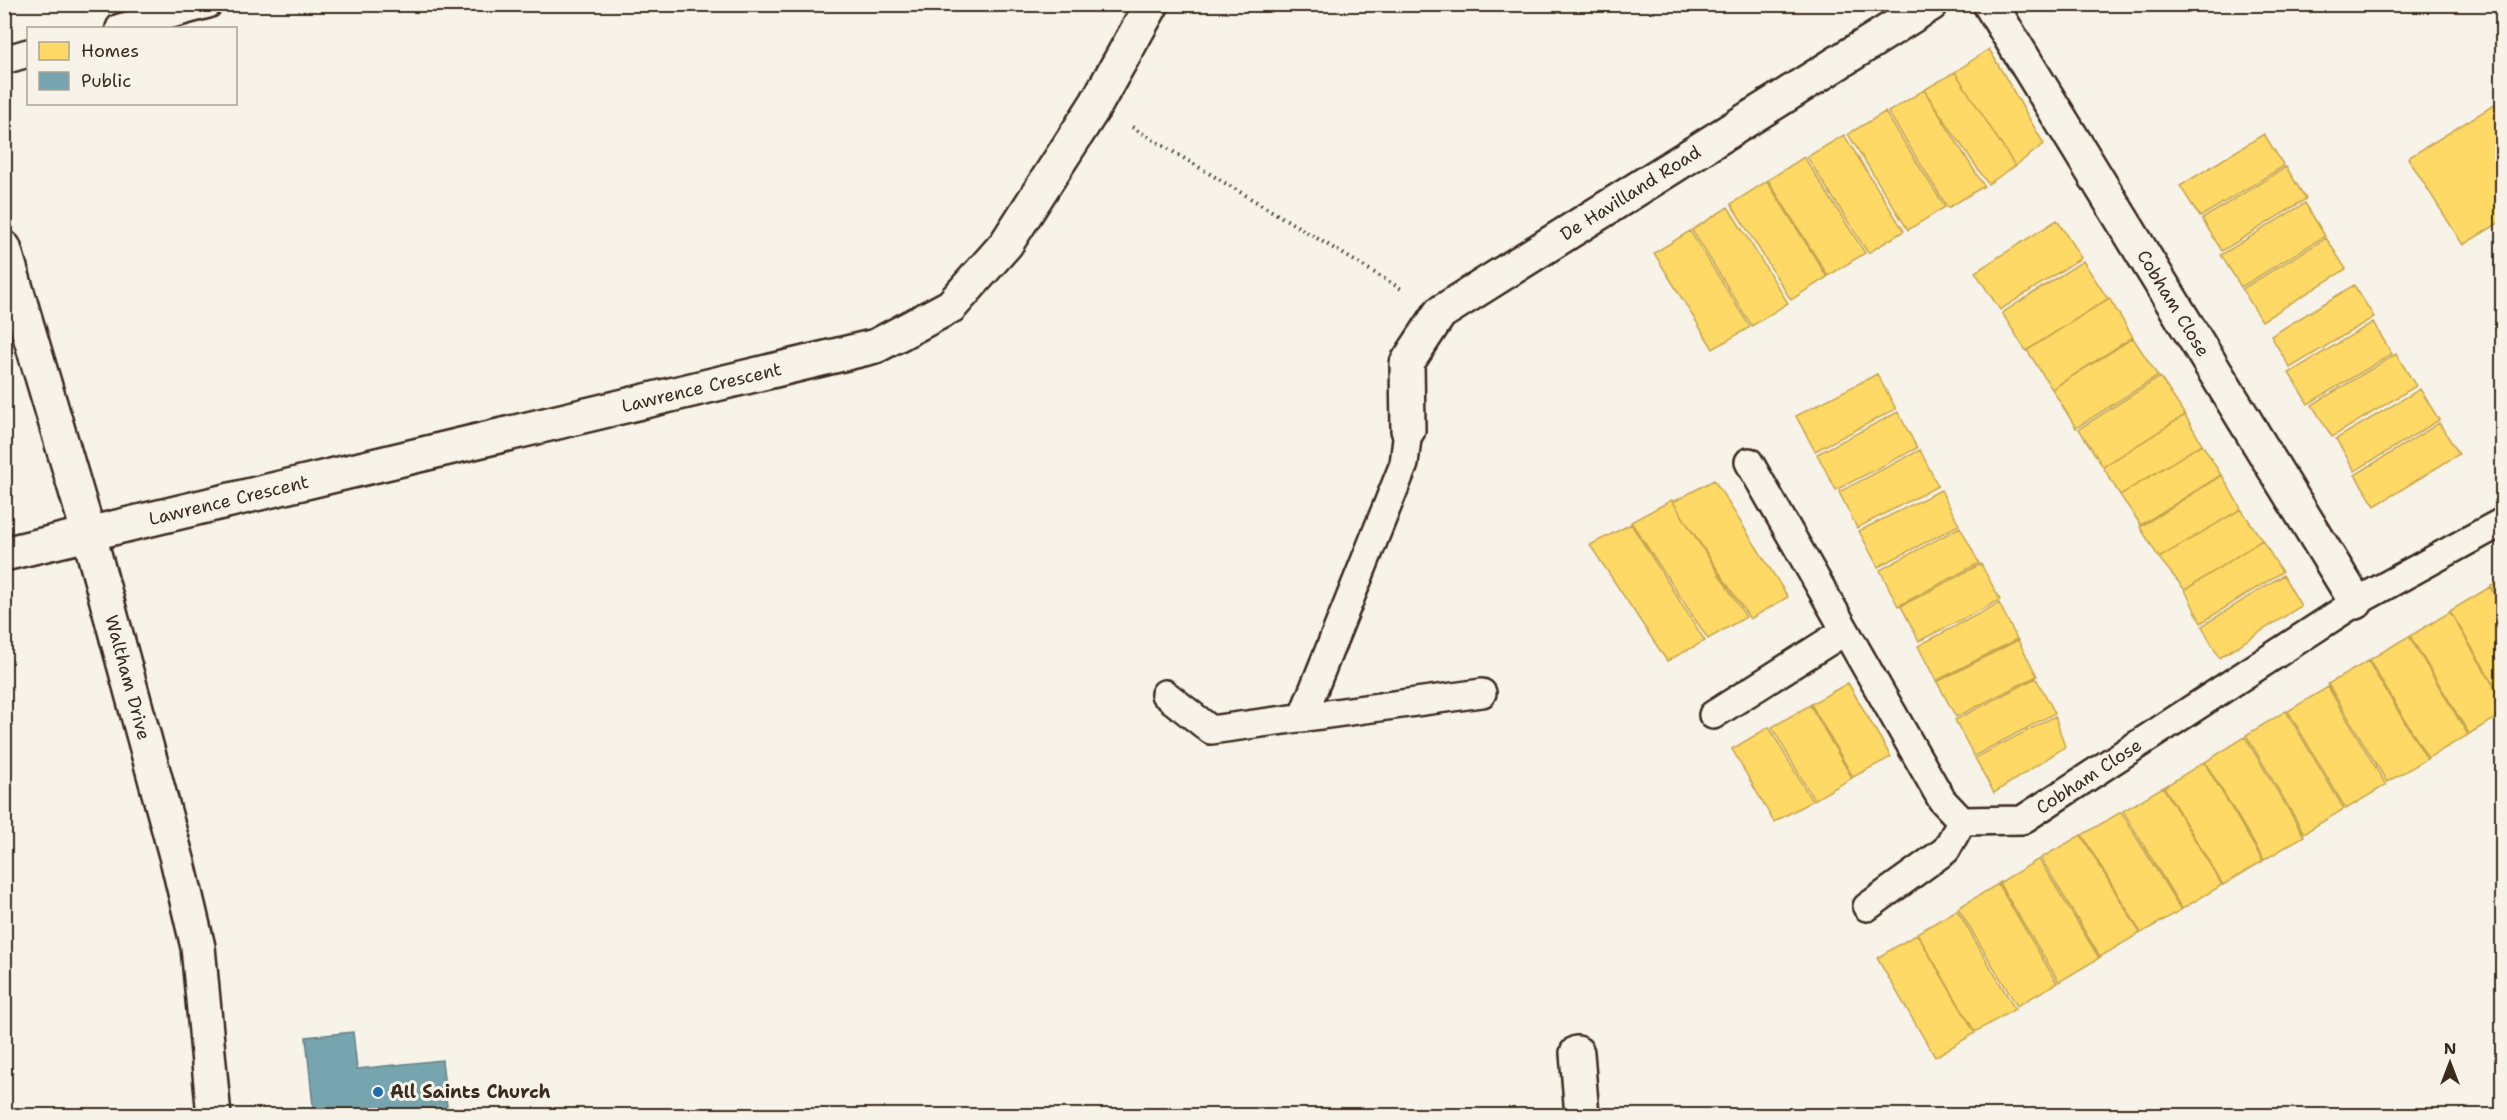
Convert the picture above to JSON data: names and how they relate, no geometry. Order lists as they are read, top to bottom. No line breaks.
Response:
{"streets":{"street":["De Havilland Road","Cobham Close","Lawrence Crescent","Waltham Drive"]},"crossings":[["Lawrence Crescent","Waltham Drive"]],"places":["All Saints Church"],"legend":["Homes","Public"],"north":"top"}
